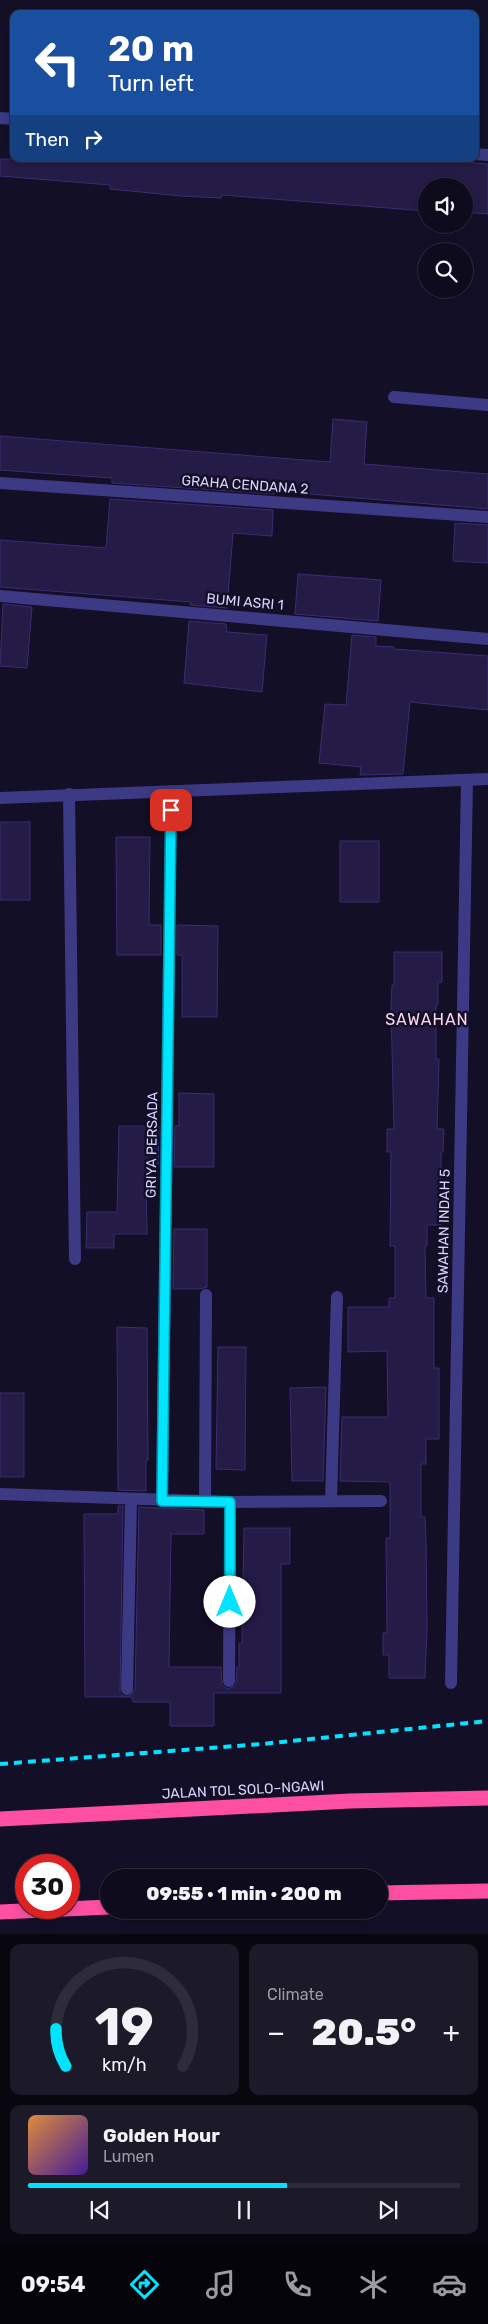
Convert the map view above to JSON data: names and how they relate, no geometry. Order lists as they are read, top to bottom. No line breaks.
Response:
{"streets":{"highway":["JALAN TOL SOLO–NGAWI"],"street":["GRAHA CENDANA 2","BUMI ASRI 1","GRIYA PERSADA","SAWAHAN INDAH 5"]},"districts":["SAWAHAN"],"page":{"turn":["20 m","Turn left"],"then":"Then","limit":"30","trip":"09:55 · 1 min · 200 m","tile":"Climate","heat":["−","20.5°","+"],"song":["Golden Hour","Lumen"],"tabs":"09:54","gauge":["19","km/h"]}}
